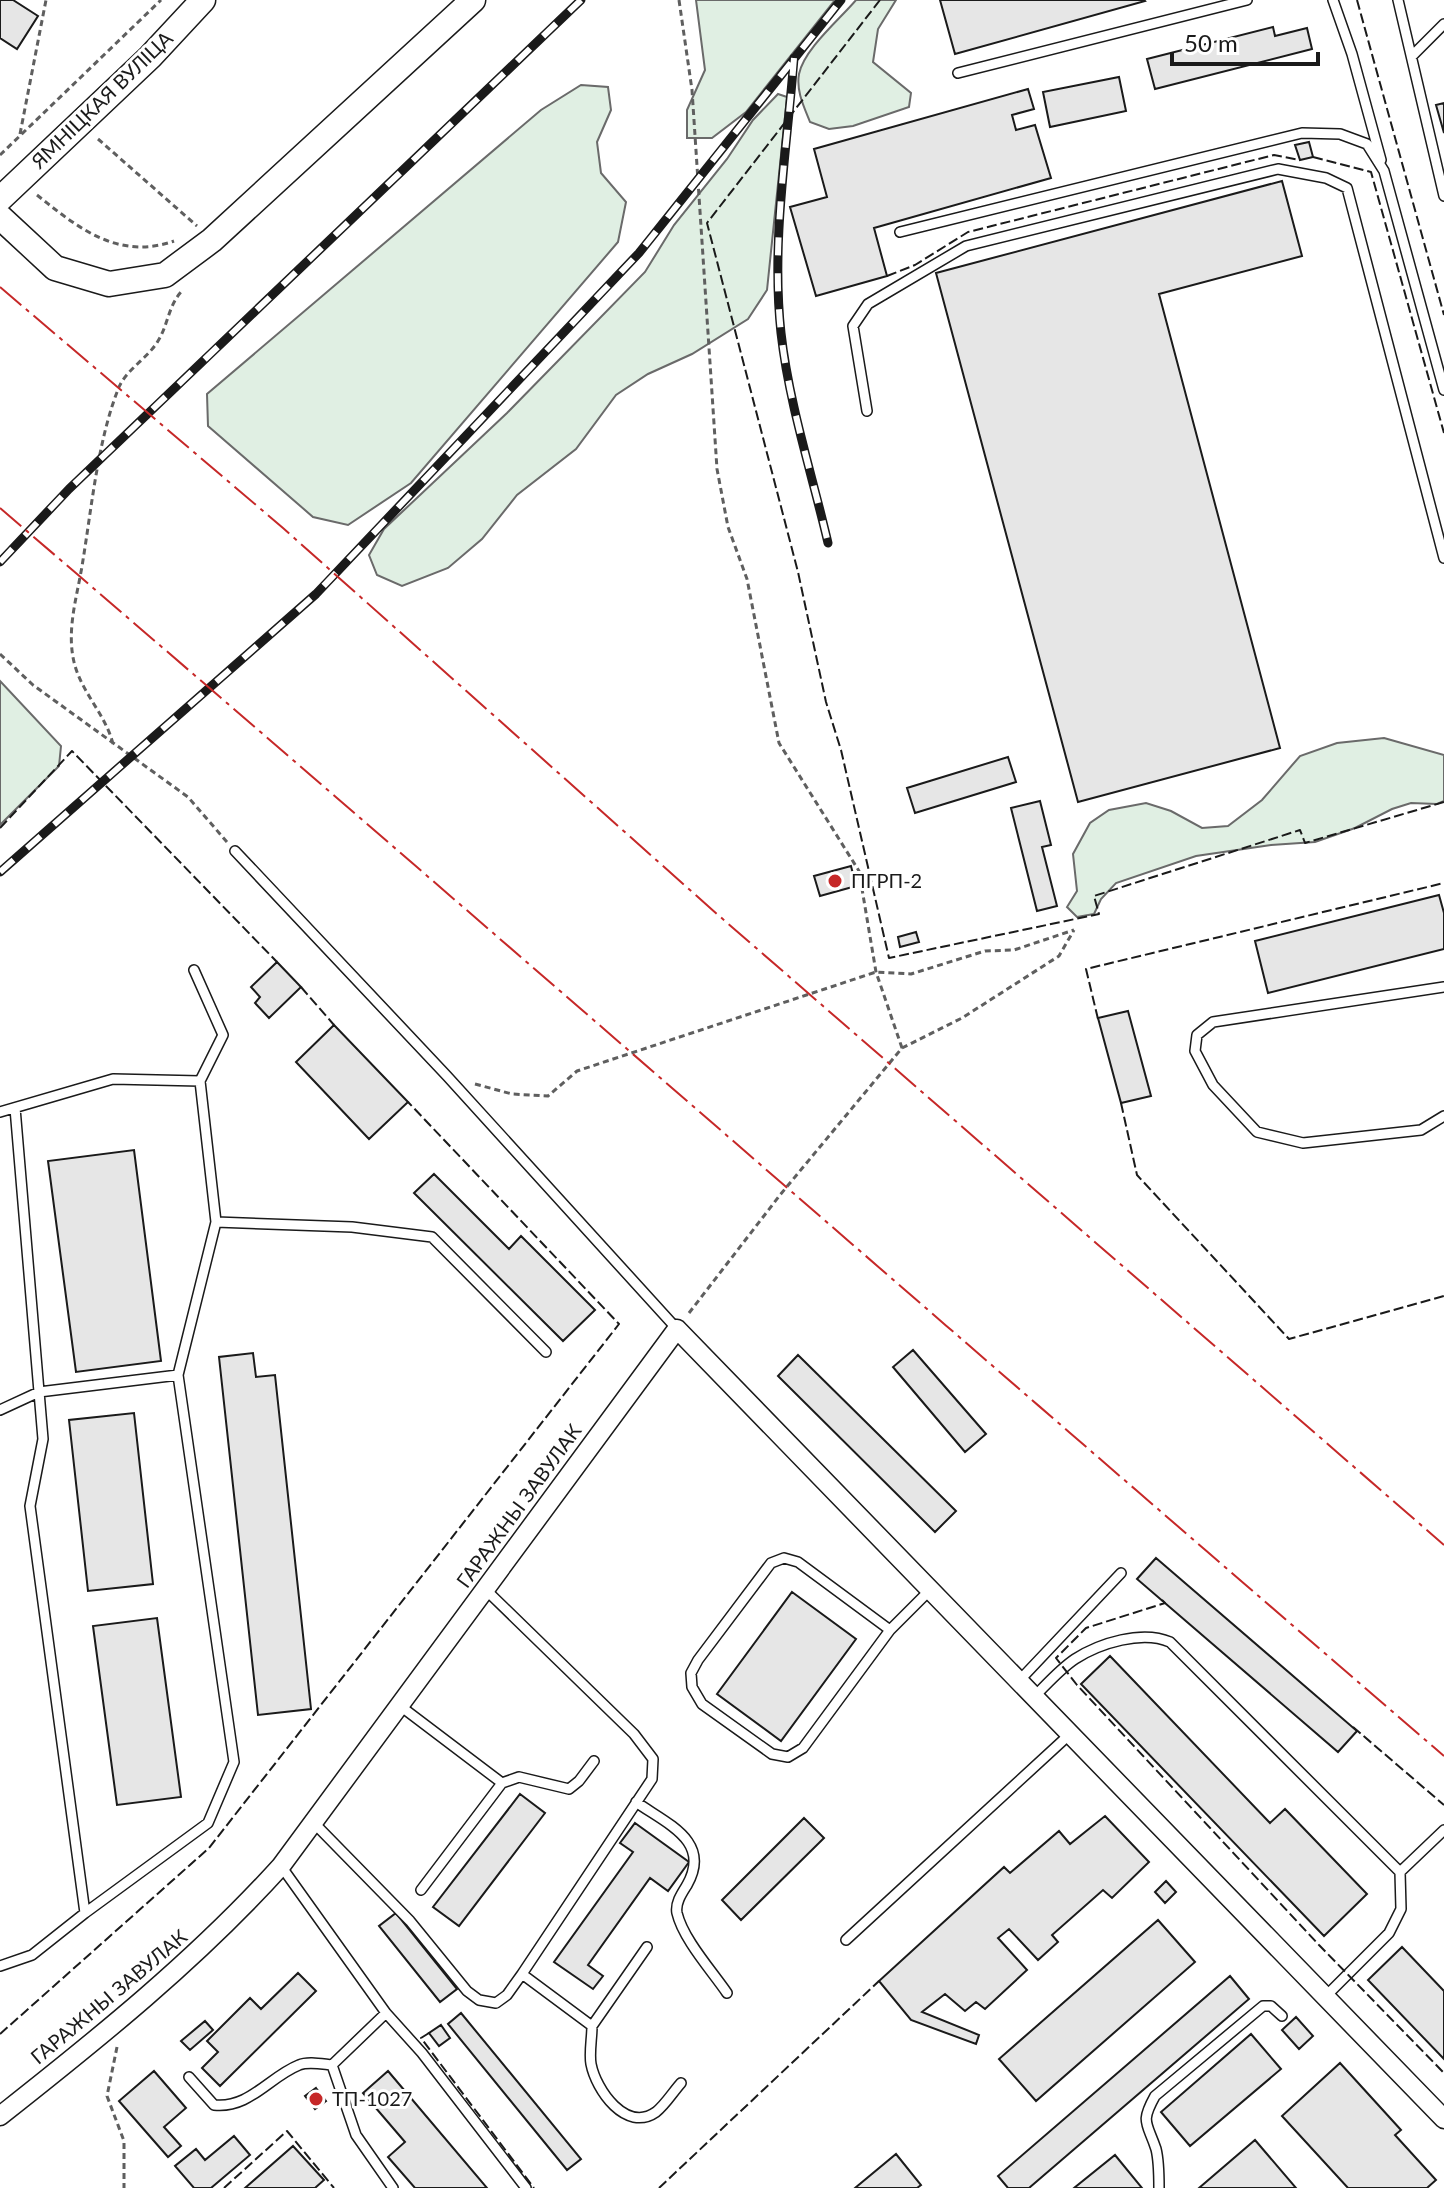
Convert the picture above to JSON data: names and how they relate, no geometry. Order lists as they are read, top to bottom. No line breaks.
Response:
{"streets":{"main road":["ЯМНІЦКАЯ ВУЛІЦА"],"street":["ГАРАЖНЫ ЗАВУЛАК"]},"places":["ПГРП-2","ТП-1027"],"scale_bar":"50 m"}
